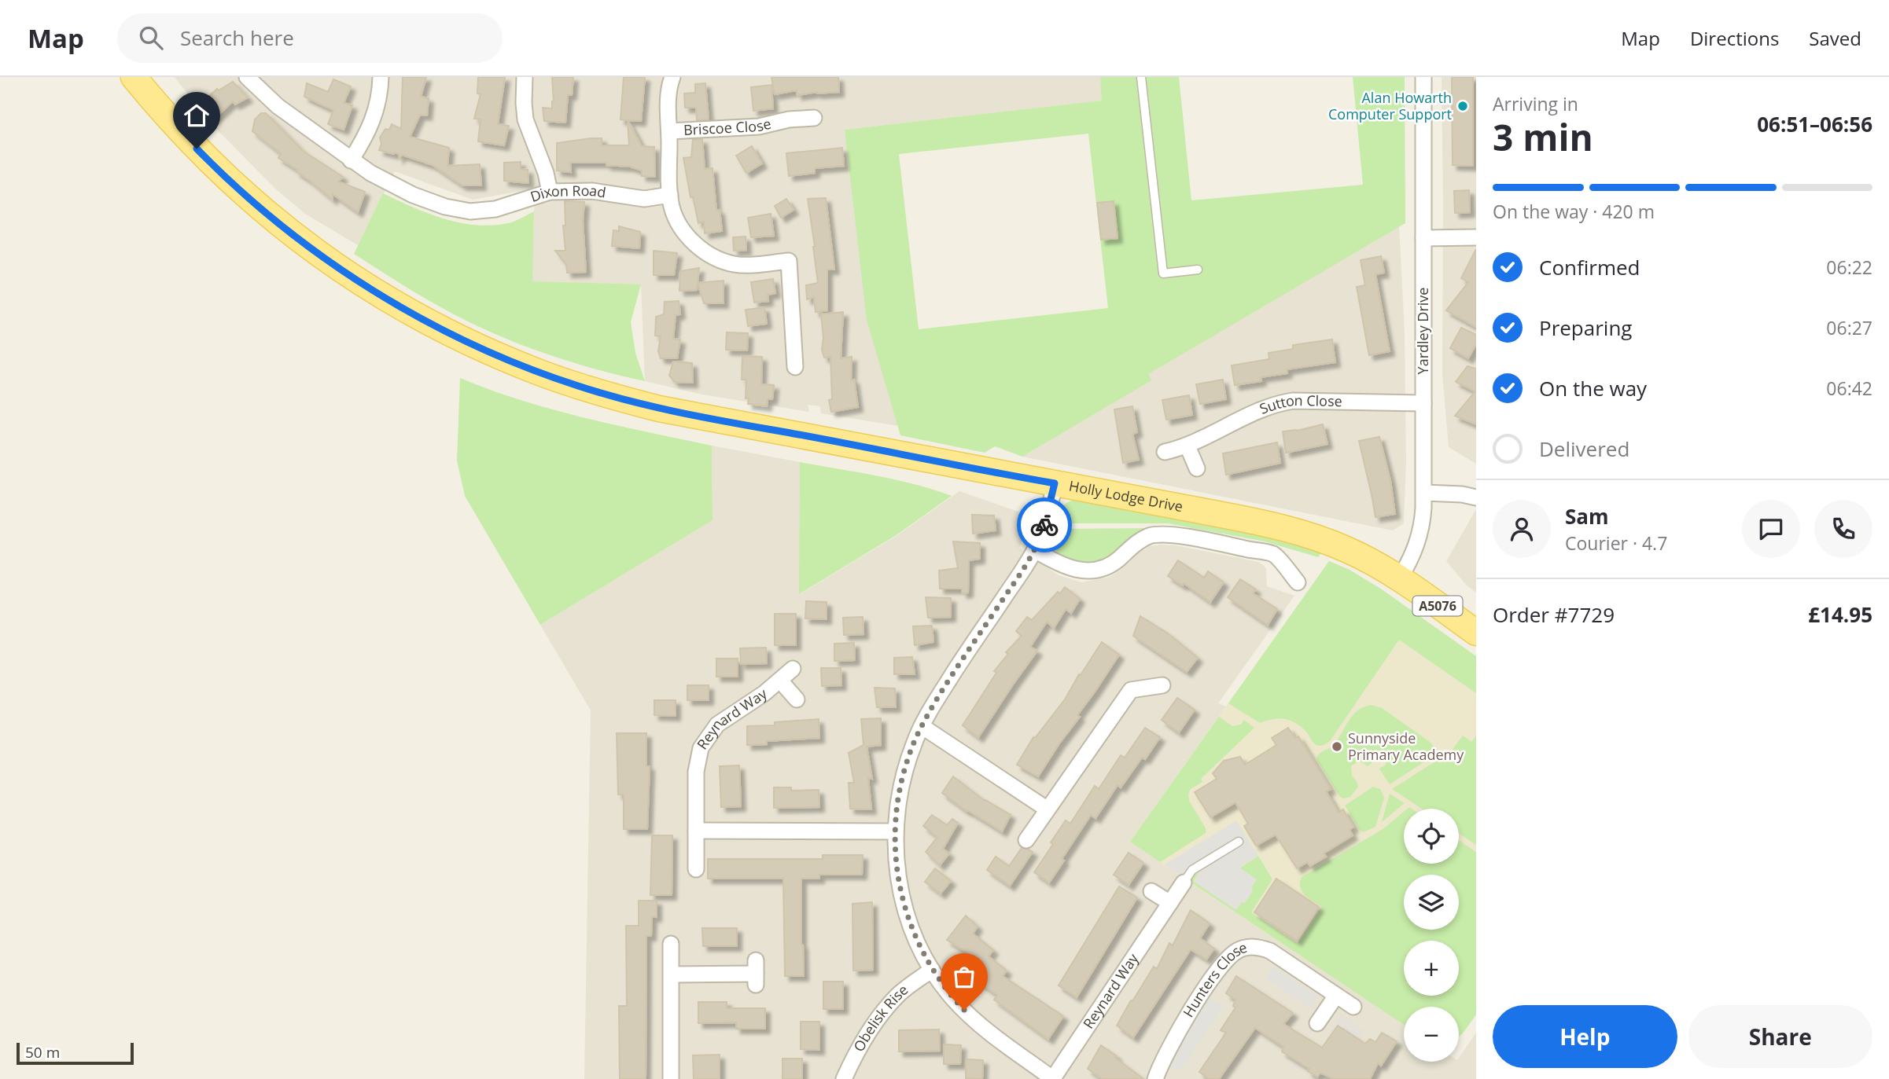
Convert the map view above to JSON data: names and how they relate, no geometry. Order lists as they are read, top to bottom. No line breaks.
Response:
{"streets":{"main road":["Holly Lodge Drive","A5076"],"street":["Briscoe Close","Dixon Road","Yardley Drive","Sutton Close","Reynard Way","Hunters Close","Obelisk Rise"]},"crossings":[["Briscoe Close","Dixon Road"],["Yardley Drive","Sutton Close"],["Yardley Drive","Holly Lodge Drive"],["Holly Lodge Drive","Reynard Way"],["Reynard Way","Obelisk Rise"]],"places":["Alan Howarth Computer Support","Sunnyside Primary Academy"],"scale_bar":"50 m","page":{"header":"Map","search":"Search here","nav":["Map","Directions","Saved"],"heading":["3 min","Arriving in","06:51–06:56"],"panel":["Sam","Courier · 4.7","Order #7729","£14.95"],"bar":"On the way · 420 m","list":[["Confirmed","06:22"],["Preparing","06:27"],["On the way","06:42"],"Delivered"],"map_buttons":["+","−"],"buttons":["Help","Share"],"scale":"50 m"}}
